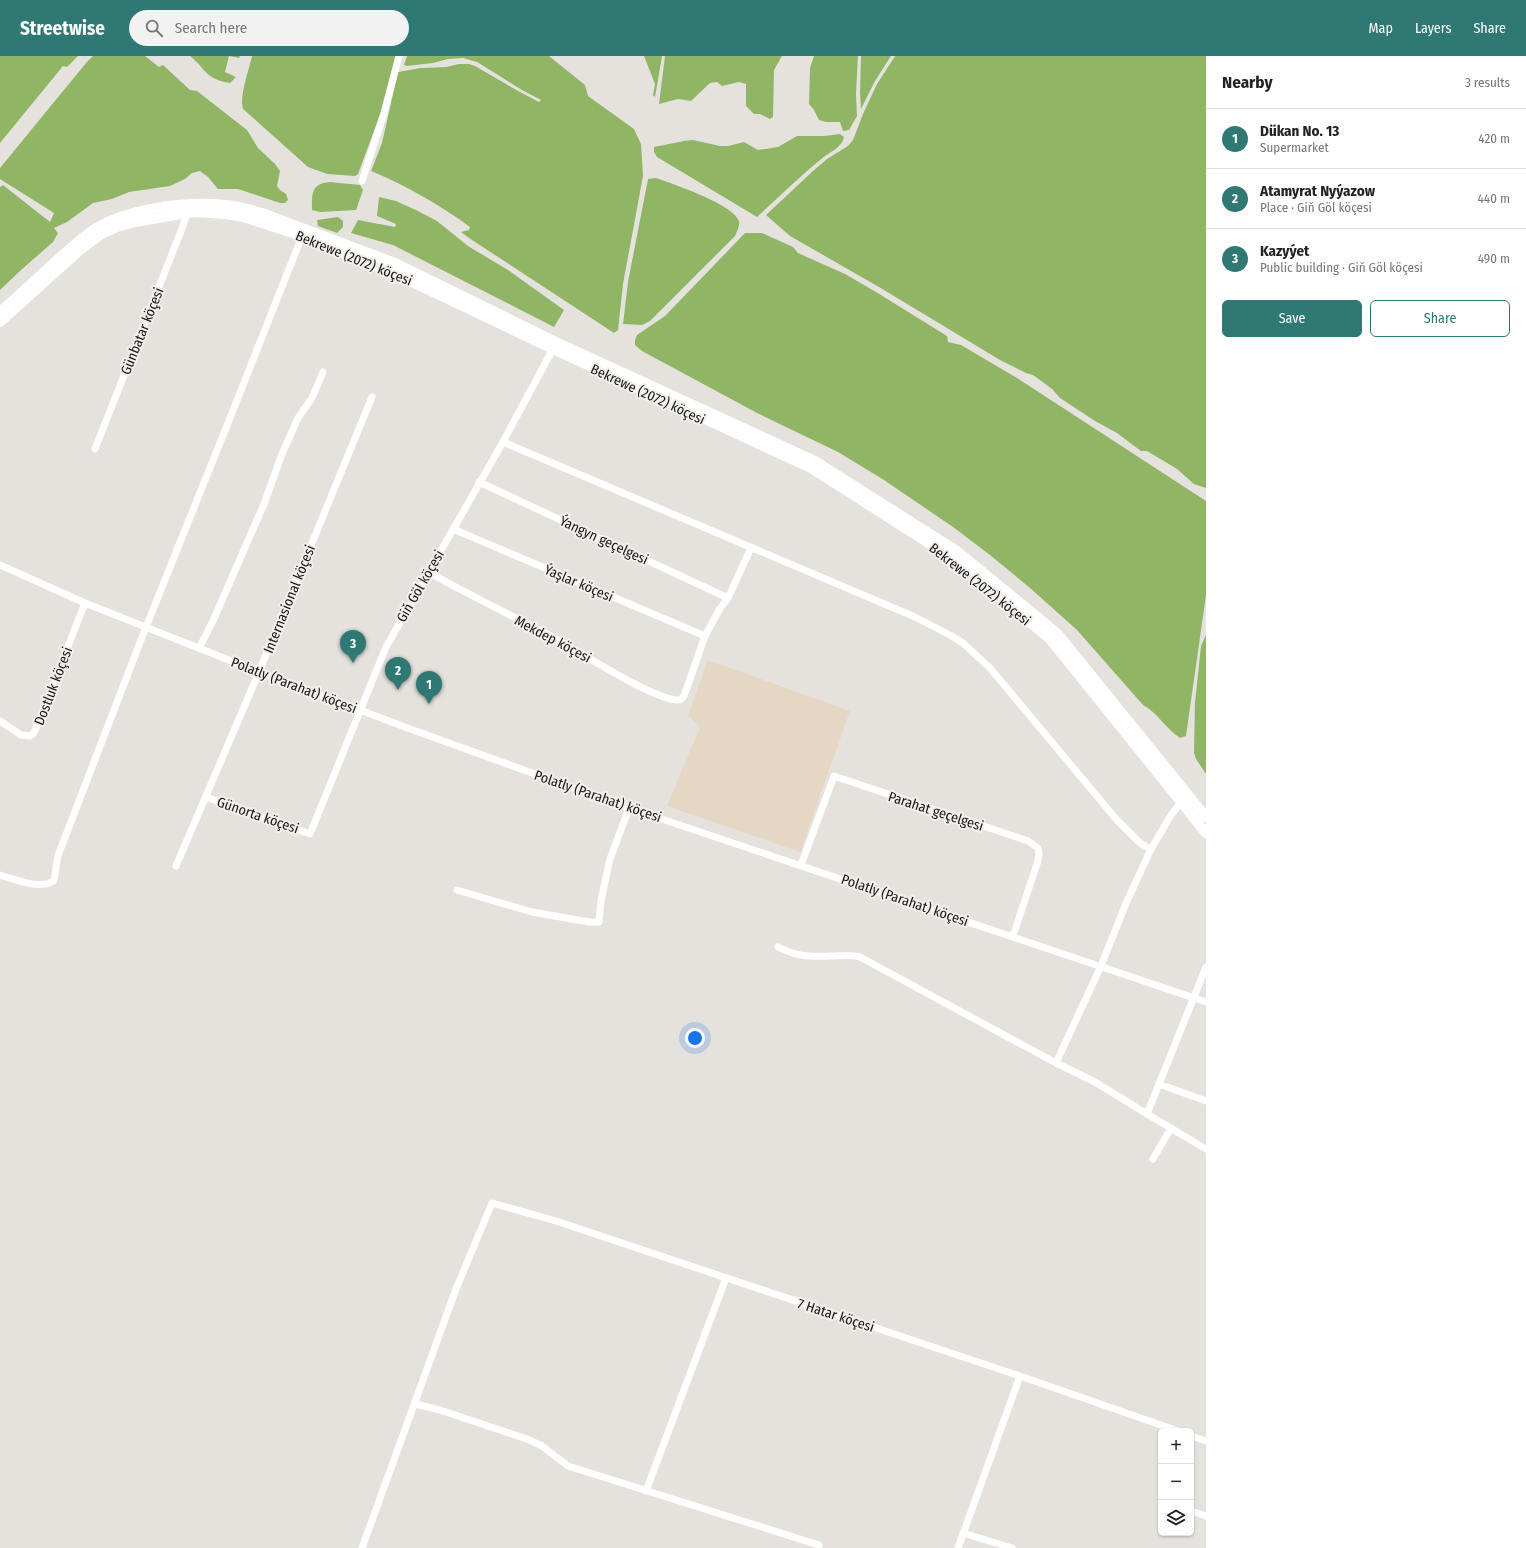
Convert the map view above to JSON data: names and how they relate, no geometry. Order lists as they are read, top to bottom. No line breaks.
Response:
{"streets":{"main road":["Bekrewe (2072) köçesi"],"street":["Günbatar köçesi","Ýangyn geçelgesi","Ýaşlar köçesi","Giň Göl köçesi","Internasional köçesi","Mekdep köçesi","Polatly (Parahat) köçesi","Dostluk köçesi","Parahat geçelgesi","Günorta köçesi","7 Hatar köçesi"]},"crossings":[["Bekrewe (2072) köçesi","Günbatar köçesi"],["Bekrewe (2072) köçesi","Giň Göl köçesi"],["Ýangyn geçelgesi","Giň Göl köçesi"],["Ýaşlar köçesi","Giň Göl köçesi"],["Ýaşlar köçesi","Mekdep köçesi"],["Giň Göl köçesi","Mekdep köçesi"],["Giň Göl köçesi","Polatly (Parahat) köçesi"],["Giň Göl köçesi","Günorta köçesi"],["Internasional köçesi","Polatly (Parahat) köçesi"],["Internasional köçesi","Günorta köçesi"],["Polatly (Parahat) köçesi","Dostluk köçesi"],["Polatly (Parahat) köçesi","Parahat geçelgesi"]],"page":{"header":"Streetwise","search":"Search here","nav":["Map","Layers","Share"],"heading":["Nearby","3 results"],"list":[{"mark":"1","name":"Dükan No. 13","note":"Supermarket","value":"420 m"},{"mark":"2","name":"Atamyrat Nyýazow","note":"Place · Giň Göl köçesi","value":"440 m"},{"mark":"3","name":"Kazyýet","note":"Public building · Giň Göl köçesi","value":"490 m"}],"buttons":["Save","Share"],"pins":["3","2","1"],"map_buttons":["+","−"]}}
